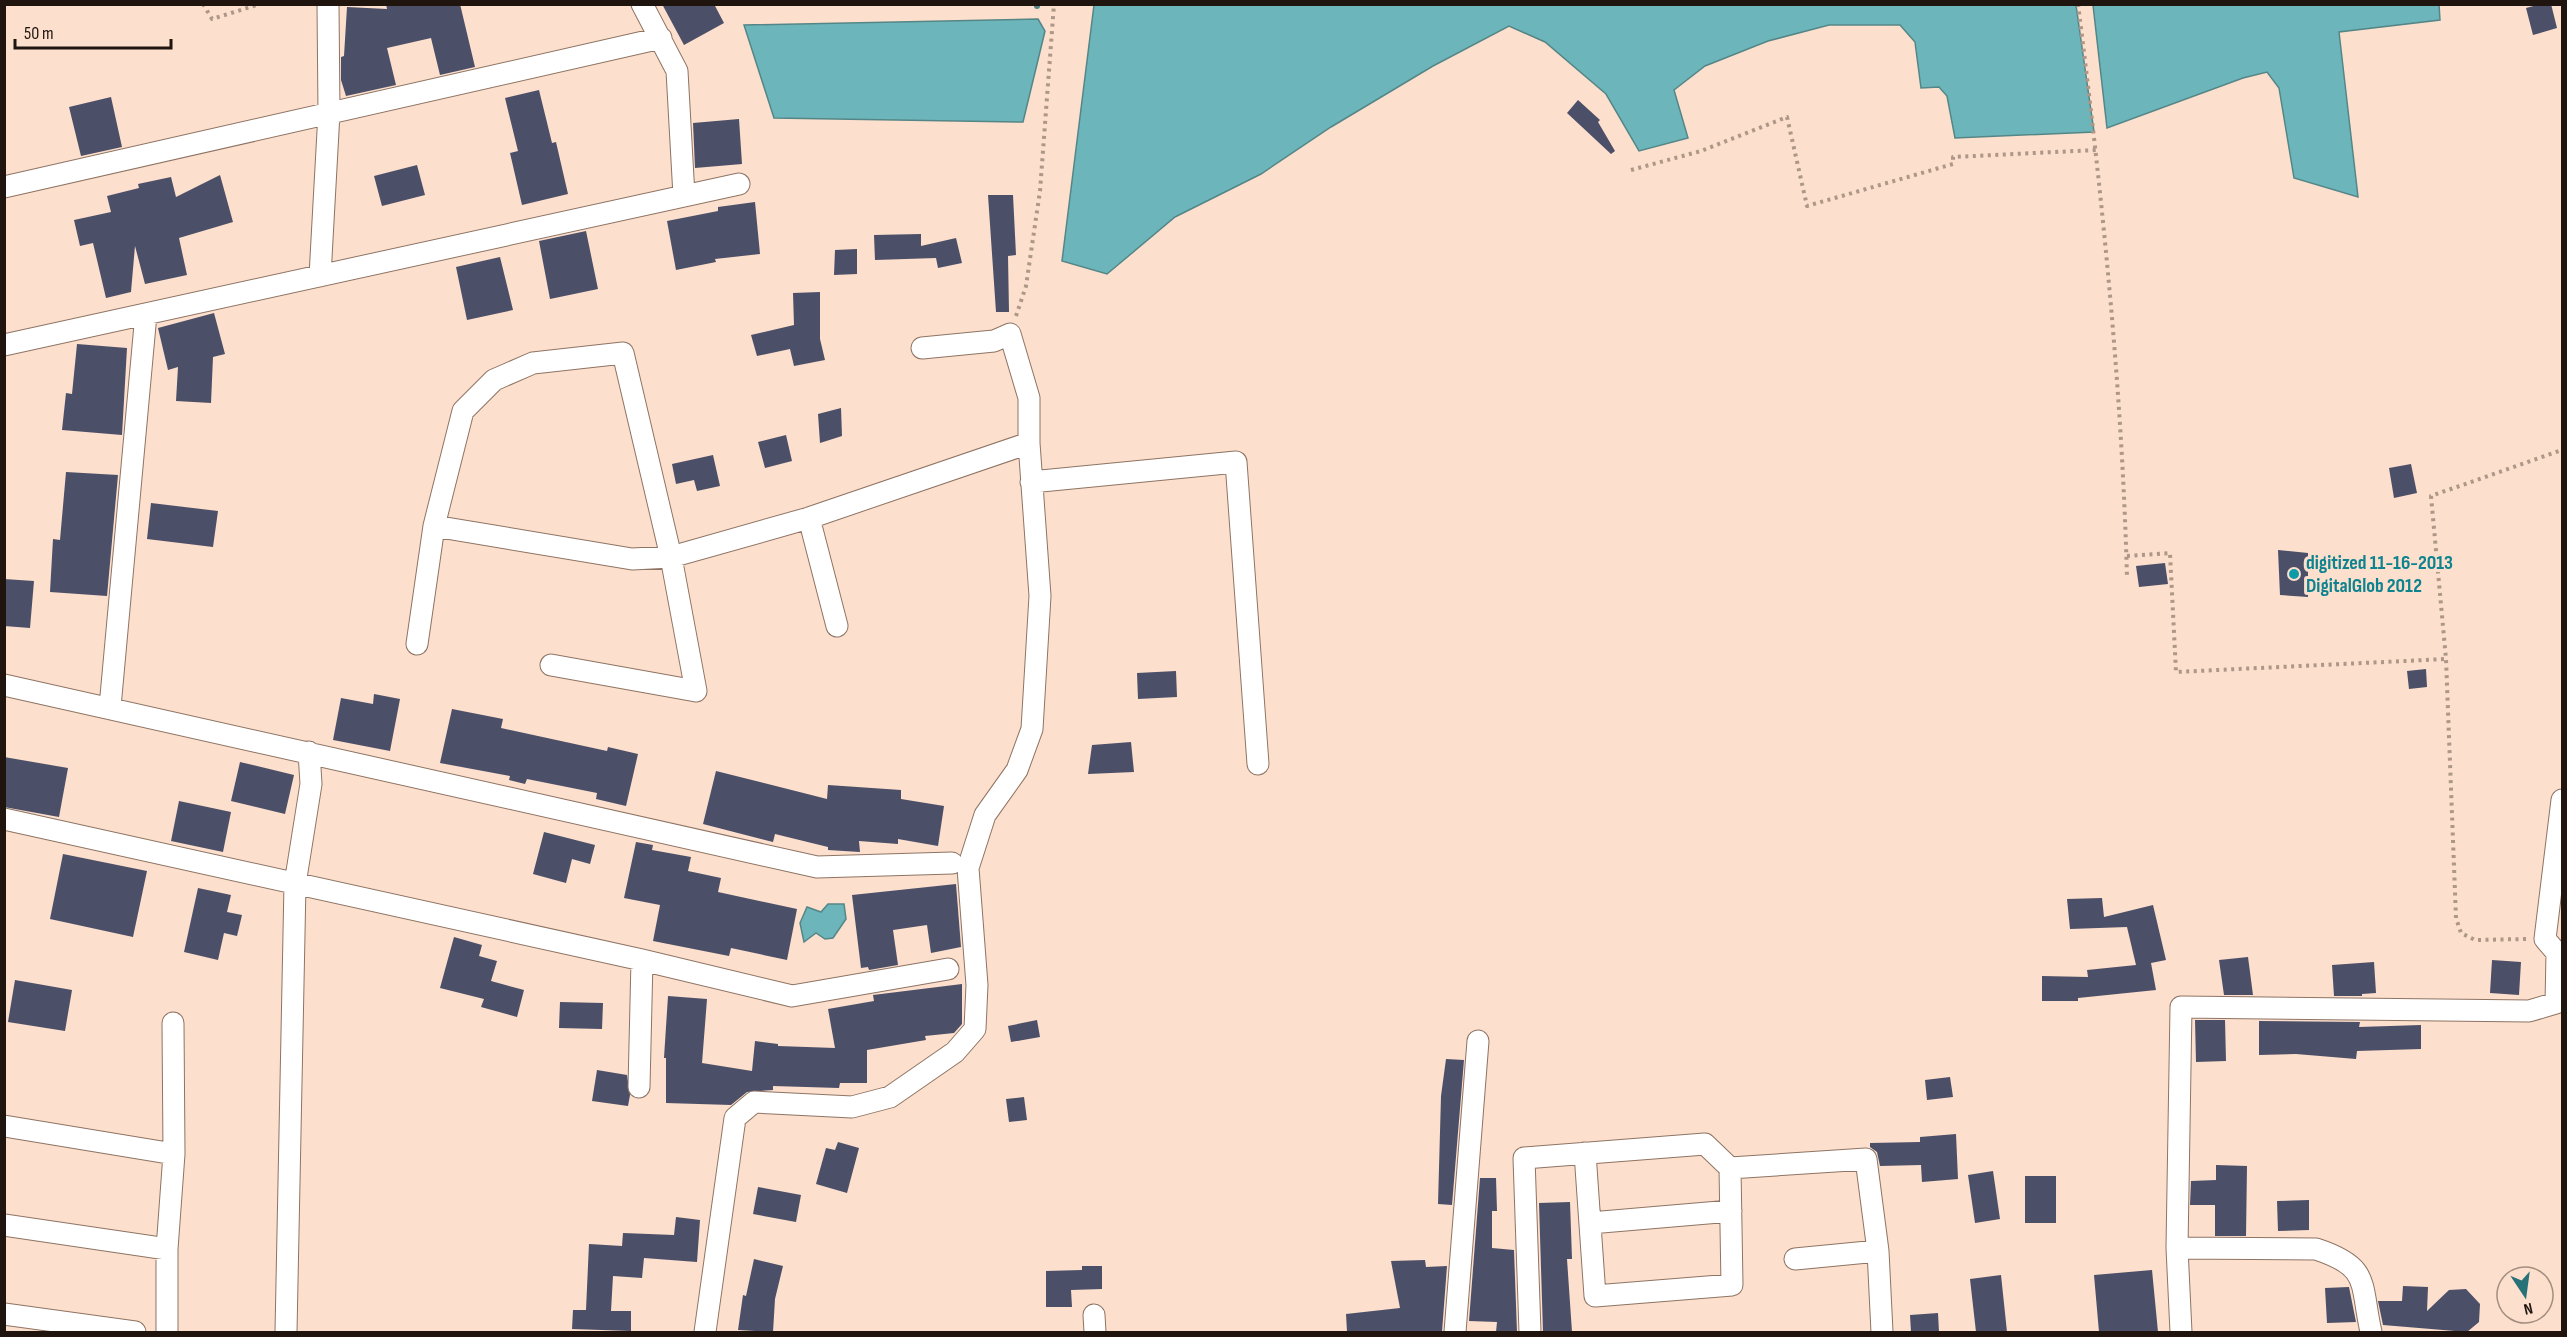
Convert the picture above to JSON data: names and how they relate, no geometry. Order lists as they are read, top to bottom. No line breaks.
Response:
{"places":["digitized 11-16-2013 DigitalGlob 2012"],"scale_bar":"50 m","north":"bottom"}
